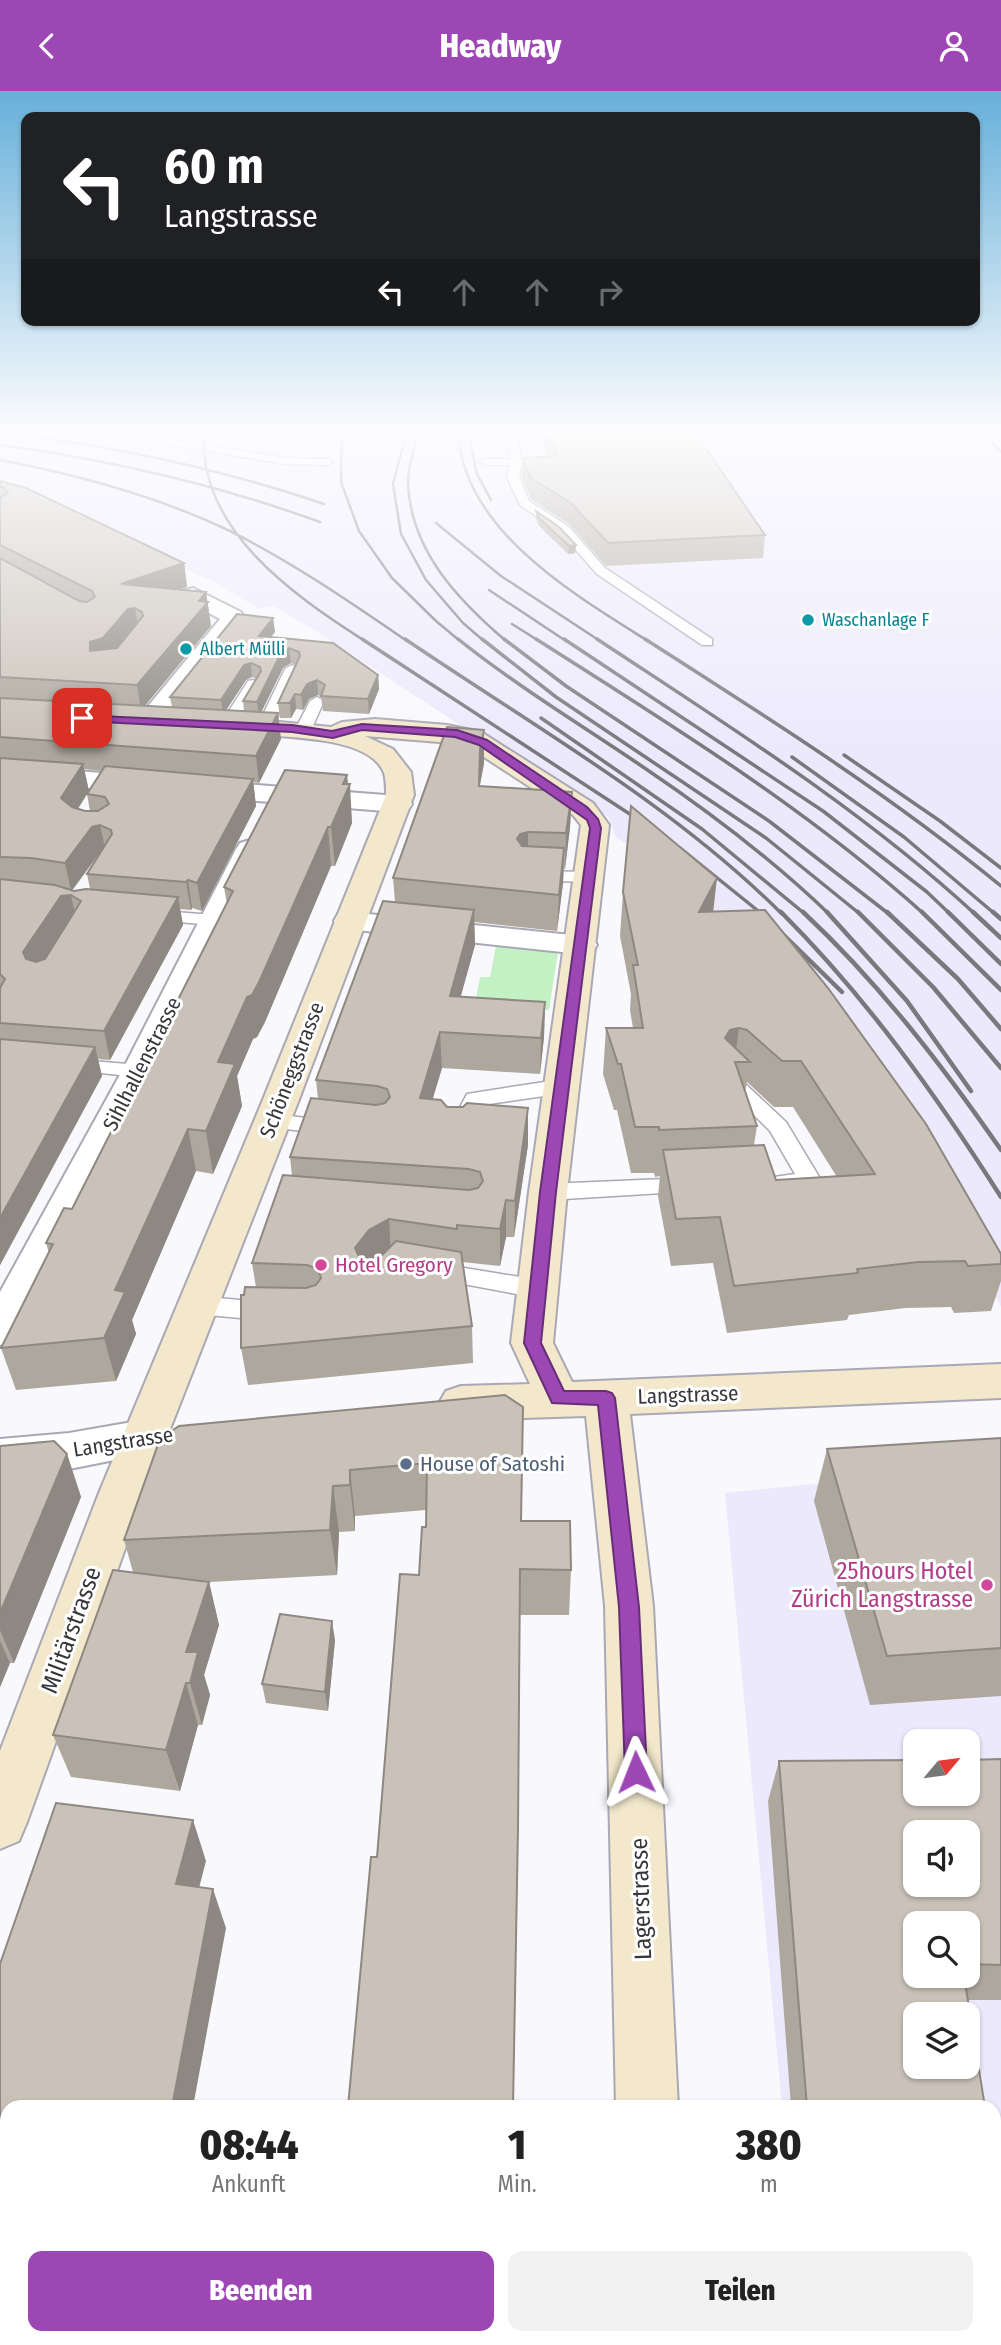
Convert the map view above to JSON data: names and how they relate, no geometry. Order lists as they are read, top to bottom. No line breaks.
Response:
{"streets":{"street":["Sihlhallenstrasse","Schöneggstrasse","Langstrasse","Militärstrasse","Lagerstrasse"]},"crossings":[["Schöneggstrasse","Langstrasse"],["Schöneggstrasse","Militärstrasse"],["Schöneggstrasse","Lagerstrasse"],["Langstrasse","Militärstrasse"],["Langstrasse","Lagerstrasse"]],"places":["Waschanlage F","Albert Mülli","Hotel Gregory","House of Satoshi","25hours Hotel Zürich Langstrasse"],"north":"top right","page":{"header":"Headway","turn":["60 m","Langstrasse"],"eta":["08:44","Ankunft","1","Min.","380","m"],"buttons":["Beenden","Teilen"]}}
